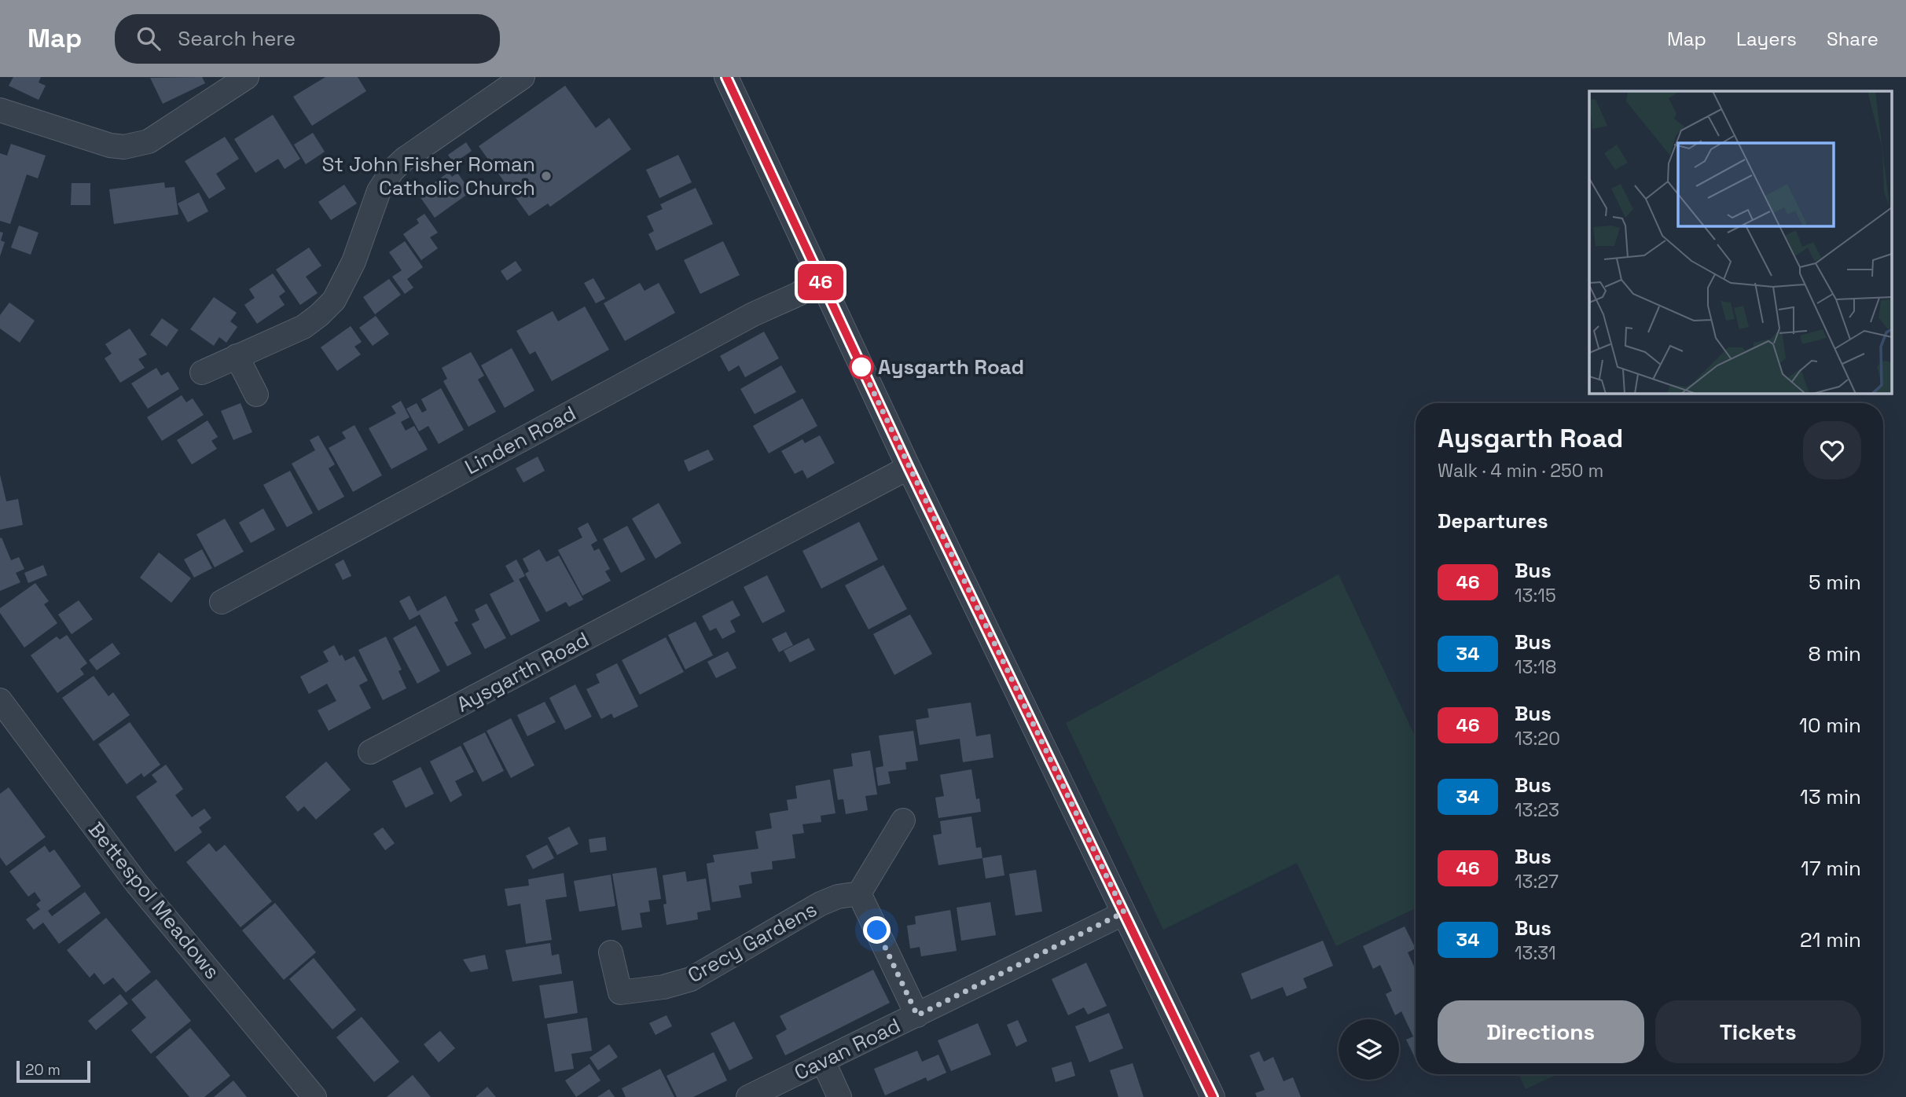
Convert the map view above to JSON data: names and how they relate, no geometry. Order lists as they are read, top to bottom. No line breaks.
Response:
{"streets":{"street":["Linden Road","Aysgarth Road","Bettespol Meadows","Crecy Gardens","Cavan Road"]},"places":["St John Fisher Roman Catholic Church","Aysgarth Road"],"lines":["bus line 46"],"scale_bar":"20 m","page":{"header":"Map","search":"Search here","nav":["Map","Layers","Share"],"on_map":"46","heading":[["Aysgarth Road","Walk · 4 min · 250 m"],"Departures"],"list":[{"mark":"46","name":"Bus","note":"13:15","value":"5 min"},{"mark":"34","name":"Bus","note":"13:18","value":"8 min"},{"mark":"46","name":"Bus","note":"13:20","value":"10 min"},{"mark":"34","name":"Bus","note":"13:23","value":"13 min"},{"mark":"46","name":"Bus","note":"13:27","value":"17 min"},{"mark":"34","name":"Bus","note":"13:31","value":"21 min"}],"buttons":["Directions","Tickets"],"scale":"20 m"}}
